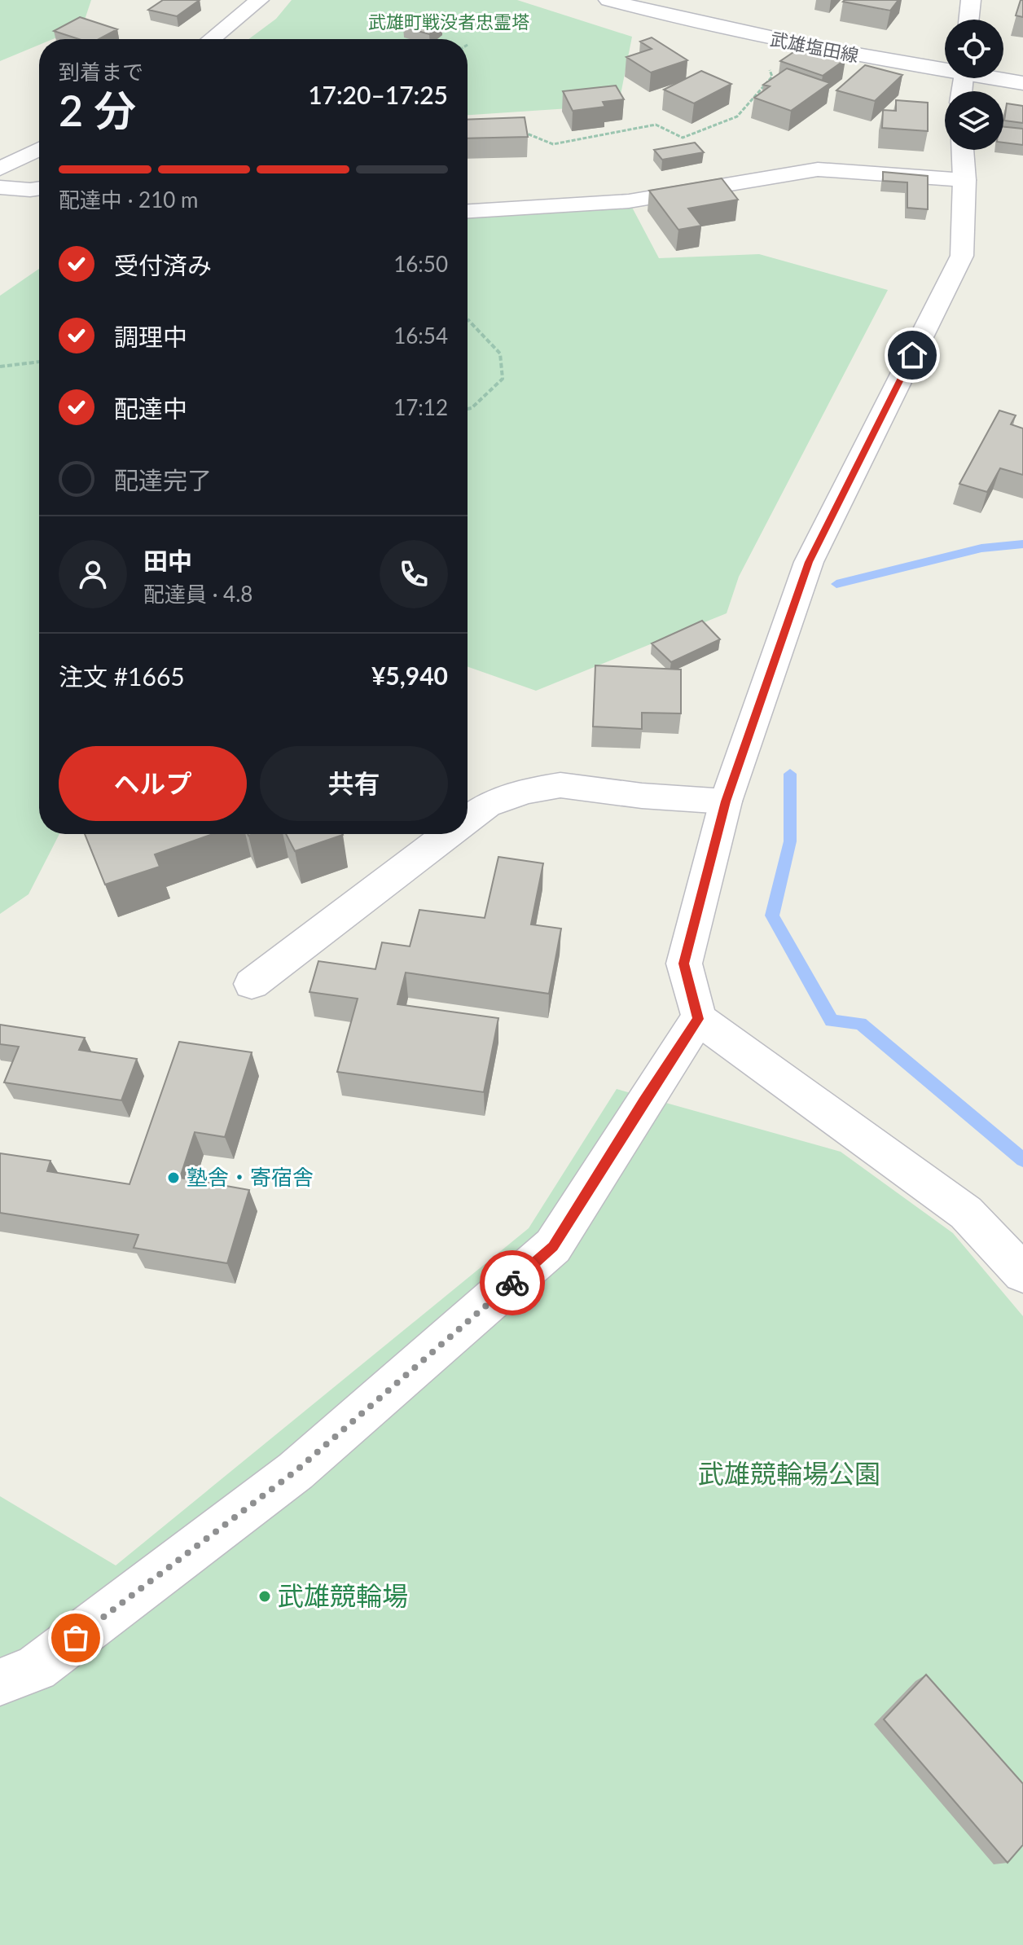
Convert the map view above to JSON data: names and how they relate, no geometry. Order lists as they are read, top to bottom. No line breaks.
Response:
{"streets":{"street":["武雄塩田線"]},"parks":["武雄町戦没者忠霊塔","武雄競輪場公園"],"places":["塾舎・寄宿舎","武雄競輪場"],"page":{"heading":["2 分","到着まで","17:20–17:25"],"panel":["田中","配達員 · 4.8","注文 #1665","¥5,940"],"bar":"配達中 · 210 m","list":[["受付済み","16:50"],["調理中","16:54"],["配達中","17:12"],"配達完了"],"buttons":["ヘルプ","共有"]}}
